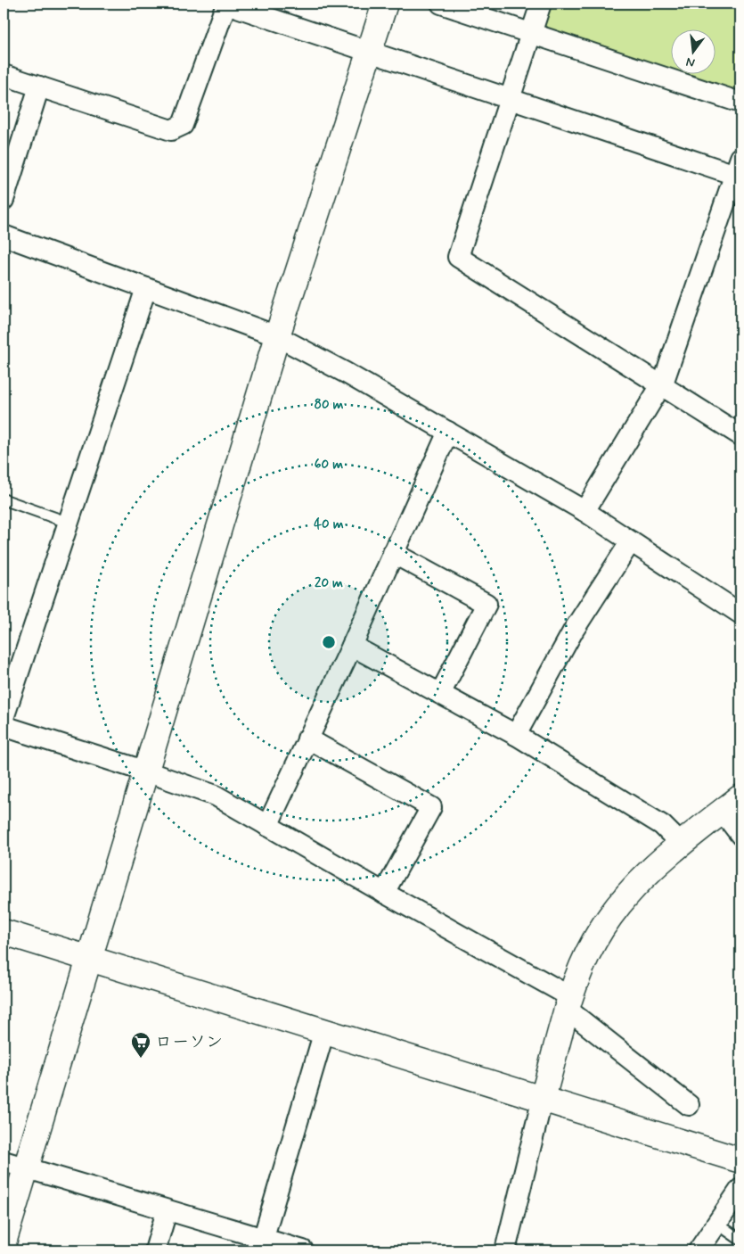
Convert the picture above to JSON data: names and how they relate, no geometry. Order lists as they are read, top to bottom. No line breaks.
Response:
{"places":{"supermarket":["ローソン"]},"north":"bottom","rings":["80 m","60 m","40 m","20 m"]}
